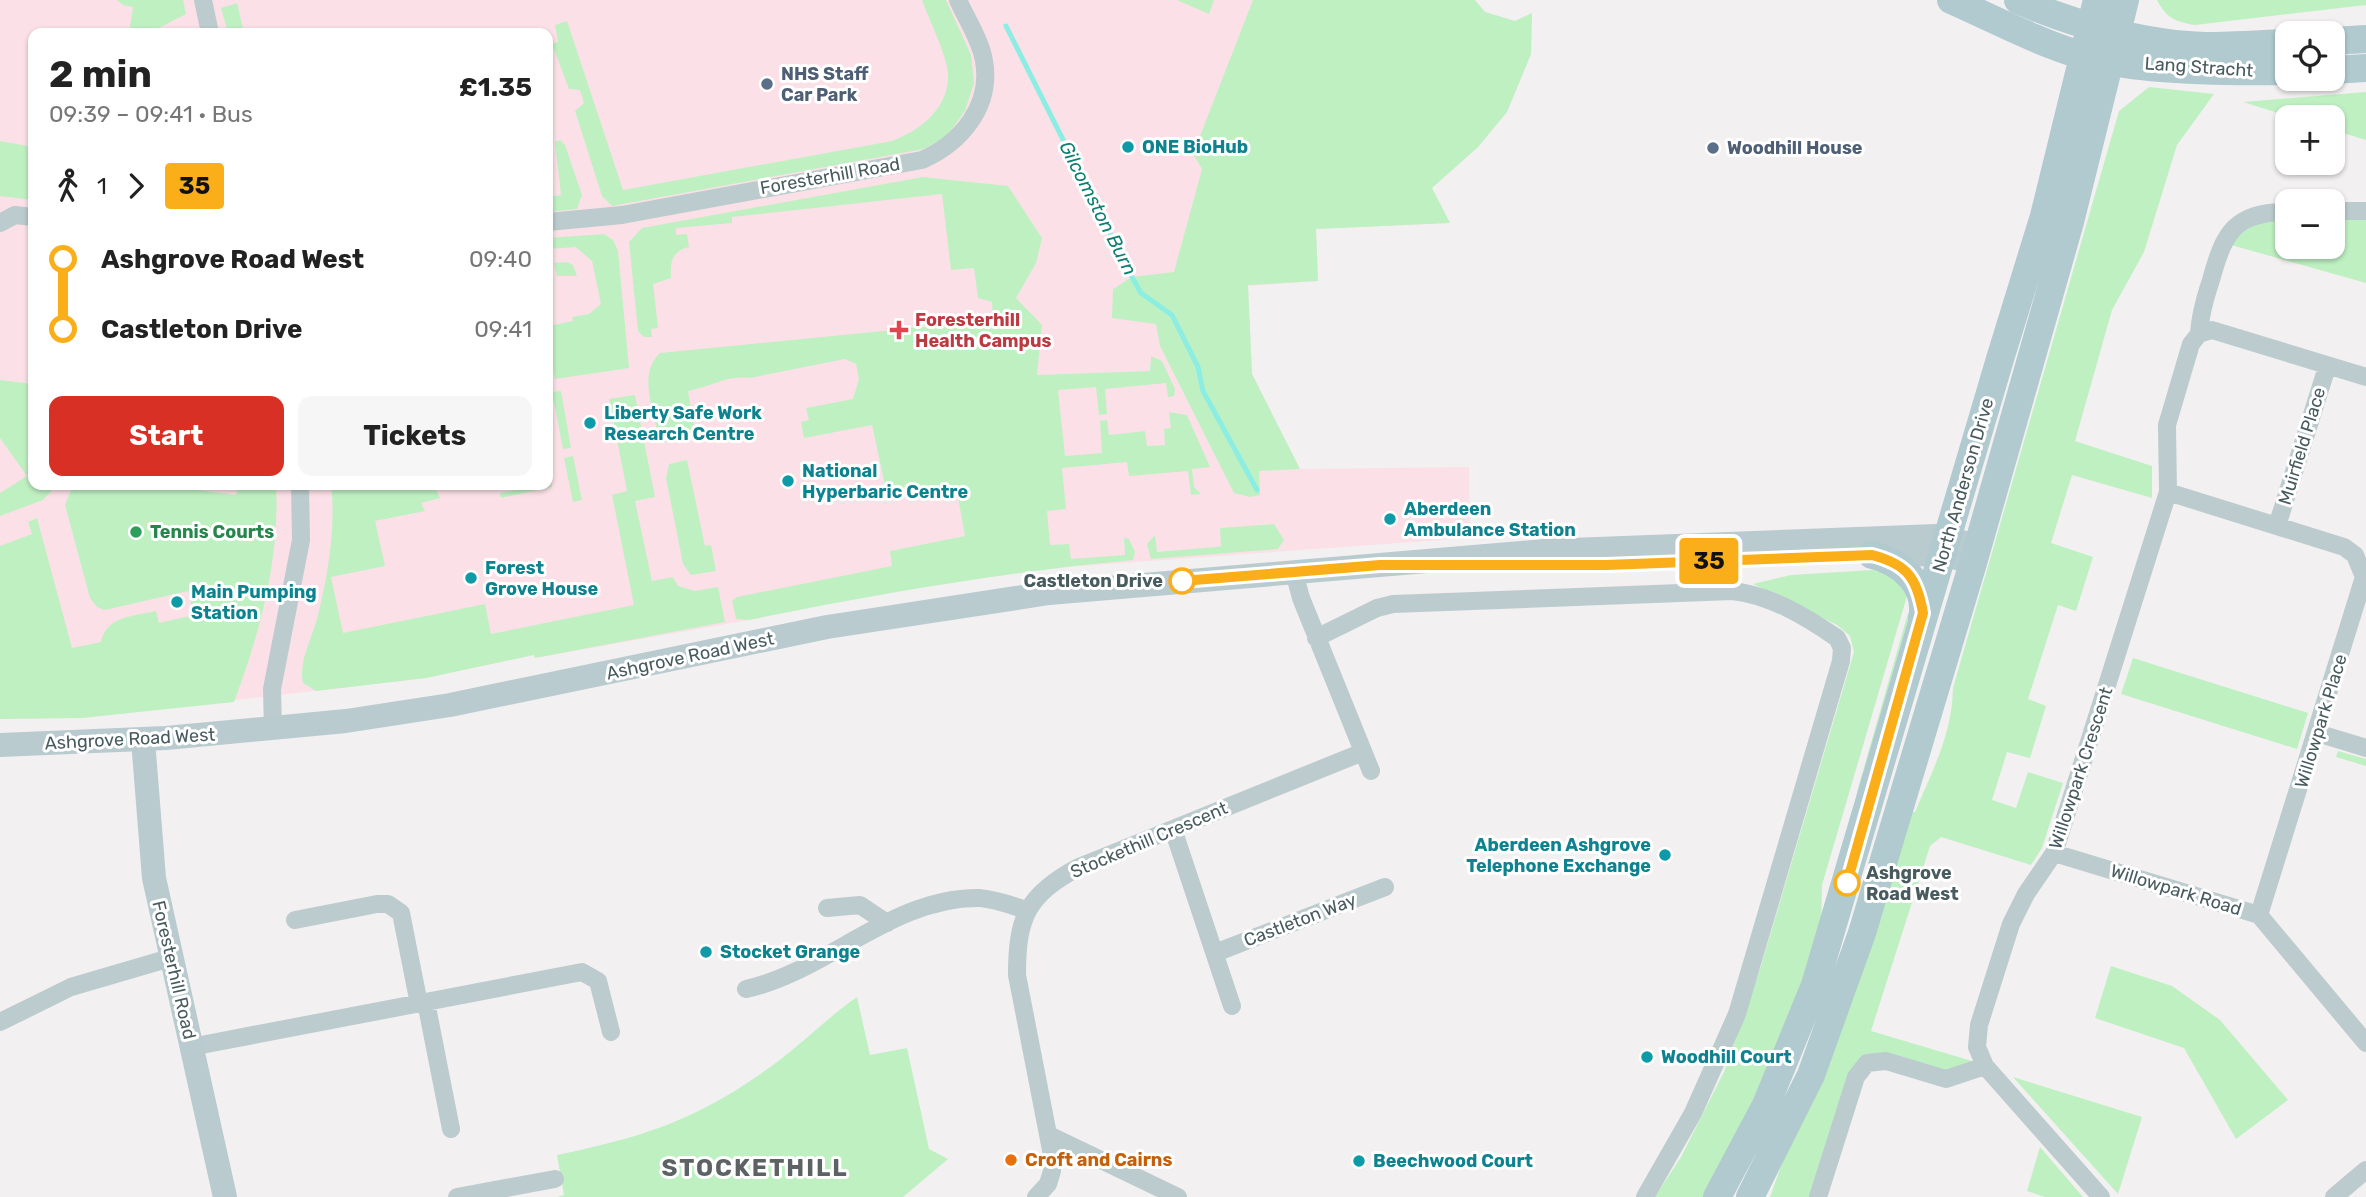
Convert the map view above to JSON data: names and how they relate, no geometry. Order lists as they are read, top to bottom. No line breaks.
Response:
{"streets":{"main road":["Lang Stracht","North Anderson Drive"],"street":["Foresterhill Road","Muirfield Place","Ashgrove Road West","Willowpark Place","Willowpark Crescent","Stockethill Crescent","Willowpark Road","Castleton Way"]},"crossings":[["Lang Stracht","North Anderson Drive"],["Foresterhill Road","Ashgrove Road West"],["Muirfield Place","Willowpark Place"],["North Anderson Drive","Ashgrove Road West"],["Willowpark Place","Willowpark Crescent"],["Willowpark Place","Willowpark Road"],["Willowpark Crescent","Willowpark Road"]],"districts":["STOCKETHILL"],"water":["Gilcomston Burn"],"places":{"other":["NHS Staff Car Park","ONE BioHub","Woodhill House","Liberty Safe Work Research Centre","National Hyperbaric Centre","Aberdeen Ambulance Station","Tennis Courts","Forest Grove House","Castleton Drive","Main Pumping Station","Aberdeen Ashgrove Telephone Exchange","Ashgrove Road West","Stocket Grange","Woodhill Court","Croft and Cairns","Beechwood Court"],"health":["Foresterhill Health Campus"]},"lines":["bus line 35"],"page":{"on_map":"35","map_buttons":["+","−"],"heading":["2 min","09:39 – 09:41 · Bus","£1.35"],"legs":["1","35"],"list":[{"name":"Ashgrove Road West","value":"09:40"},{"name":"Castleton Drive","value":"09:41"}],"buttons":["Start","Tickets"]}}
